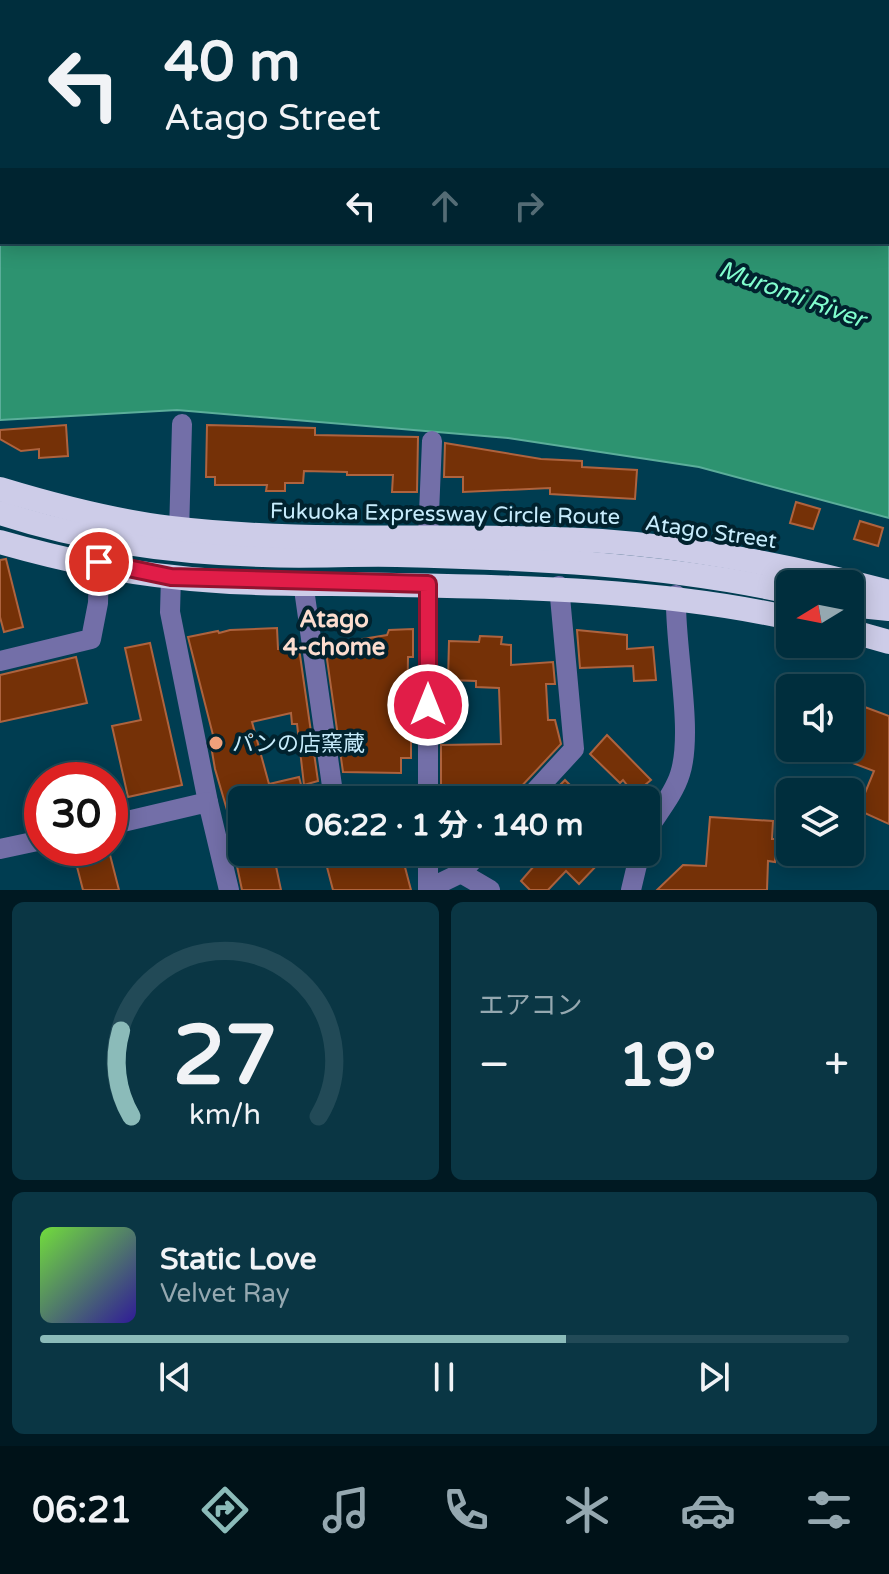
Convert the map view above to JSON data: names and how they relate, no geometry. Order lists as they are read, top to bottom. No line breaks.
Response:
{"streets":{"highway":["Fukuoka Expressway Circle Route"],"street":["Atago Street"]},"crossings":[["Fukuoka Expressway Circle Route","Atago Street"]],"districts":["Atago 4-chome"],"water":["Muromi River"],"places":["パンの店窯蔵"],"north":"left","page":{"turn":["40 m","Atago Street"],"limit":"30","trip":"06:22 · 1 分 · 140 m","tile":"エアコン","heat":["−","19°","+"],"song":["Static Love","Velvet Ray"],"tabs":"06:21","gauge":["27","km/h"]}}
